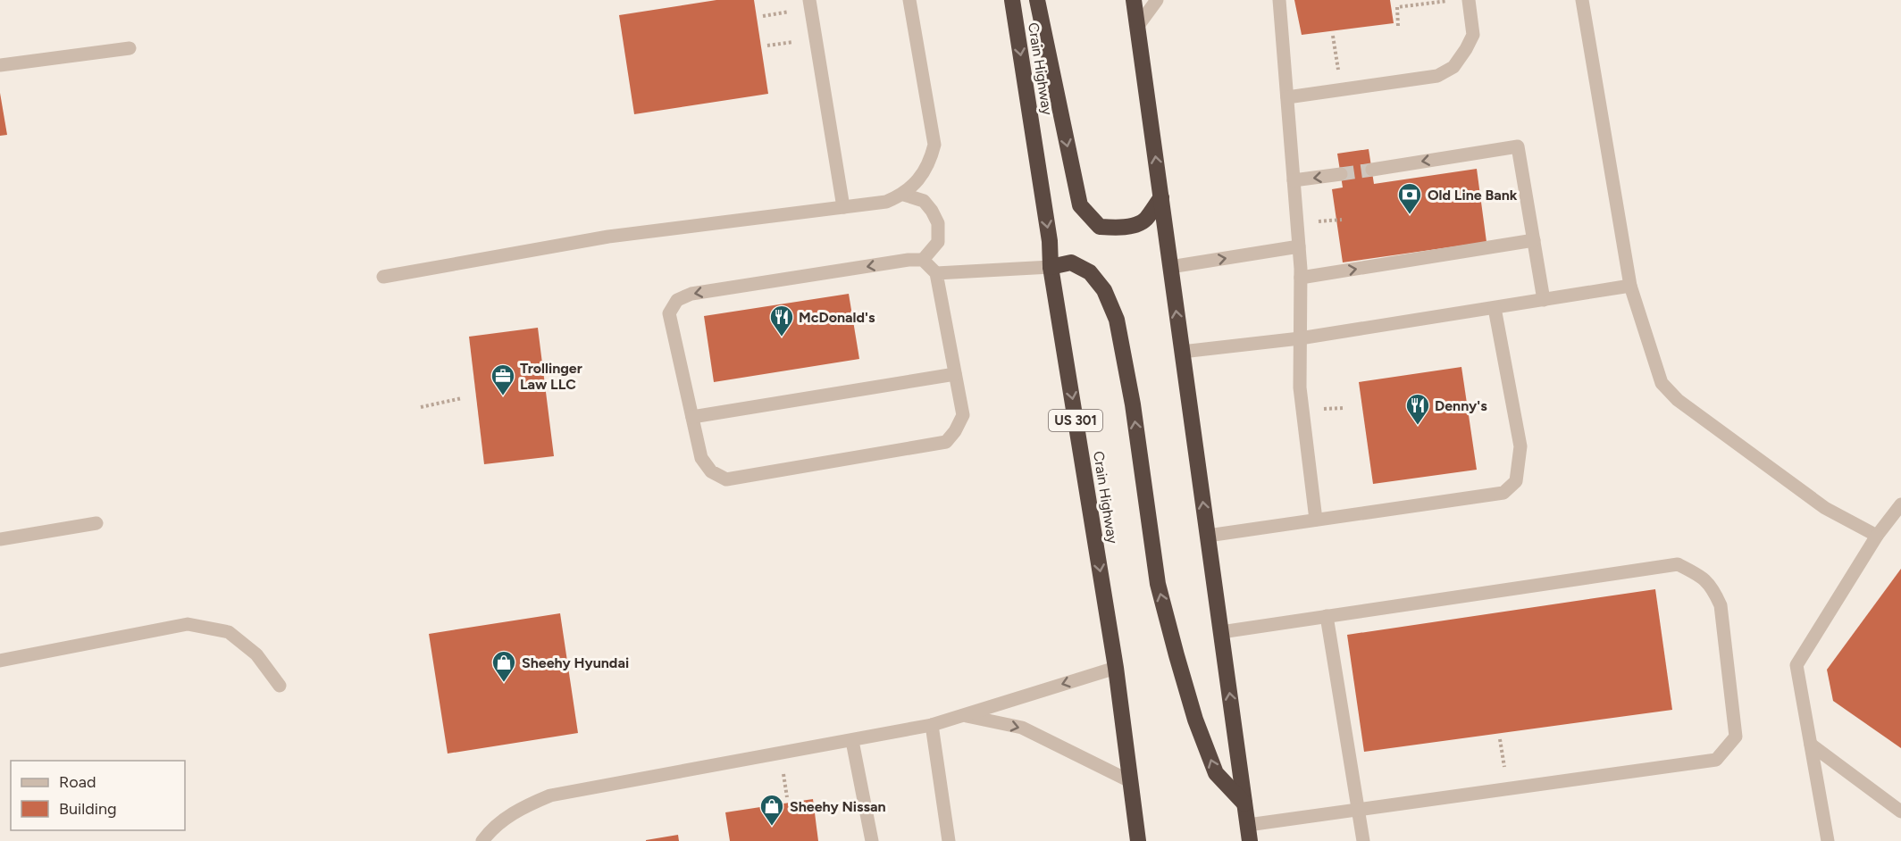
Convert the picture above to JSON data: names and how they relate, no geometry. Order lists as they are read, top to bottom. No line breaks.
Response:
{"streets":{"highway":["Crain Highway","US 301"]},"places":{"bank":["Old Line Bank"],"restaurant":["McDonald's","Denny's"],"office":["Trollinger Law LLC"],"shop":["Sheehy Hyundai","Sheehy Nissan"]},"legend":["Road","Building"]}
